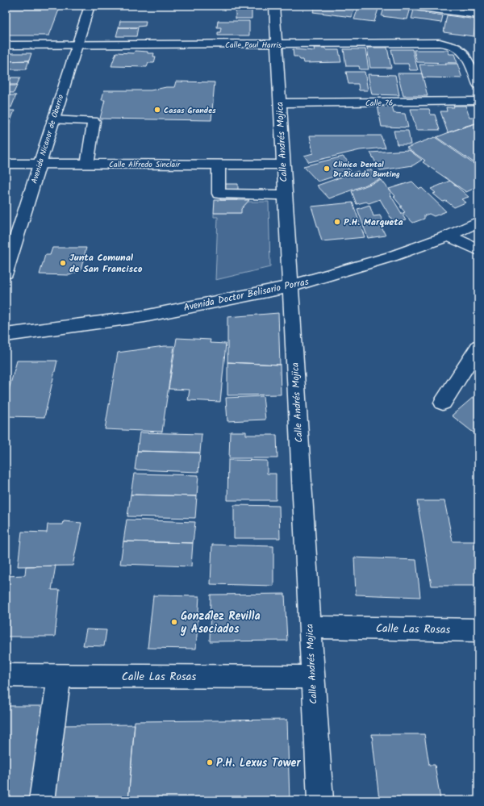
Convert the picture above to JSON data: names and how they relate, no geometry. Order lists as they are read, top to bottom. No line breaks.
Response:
{"streets":{"street":["Calle Paul Harris","Calle 76","Avenida Nicanor de Obarrio","Calle Andrés Mojica","Calle Alfredo Sinclair","Avenida Doctor Belisario Porras","Calle Las Rosas"]},"crossings":[["Calle Paul Harris","Avenida Nicanor de Obarrio"],["Calle Paul Harris","Calle Andrés Mojica"],["Calle 76","Calle Andrés Mojica"],["Avenida Nicanor de Obarrio","Calle Alfredo Sinclair"],["Calle Andrés Mojica","Calle Alfredo Sinclair"],["Calle Andrés Mojica","Avenida Doctor Belisario Porras"],["Calle Andrés Mojica","Calle Las Rosas"]],"places":["Casas Grandes","Clinica Dental Dr.Ricardo Bunting","P.H. Marqueta","Junta Comunal de San Francisco","González Revilla y Asociados","P.H. Lexus Tower"]}
